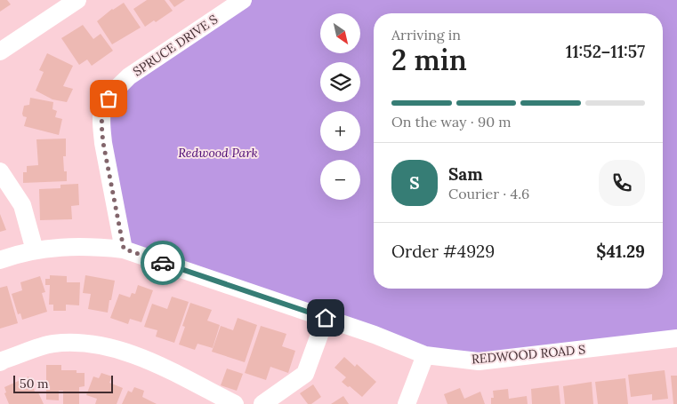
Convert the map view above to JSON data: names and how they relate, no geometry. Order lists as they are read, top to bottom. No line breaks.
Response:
{"streets":{"street":["SPRUCE DRIVE S","REDWOOD ROAD S"]},"crossings":[["SPRUCE DRIVE S","REDWOOD ROAD S"]],"parks":["Redwood Park"],"scale_bar":"50 m","north":"bottom right","page":{"map_buttons":["+","−"],"heading":["2 min","Arriving in","11:52–11:57"],"panel":["Sam","Courier · 4.6","Order #4929","$41.29"],"bar":"On the way · 90 m","round":"S","scale":"50 m"}}
